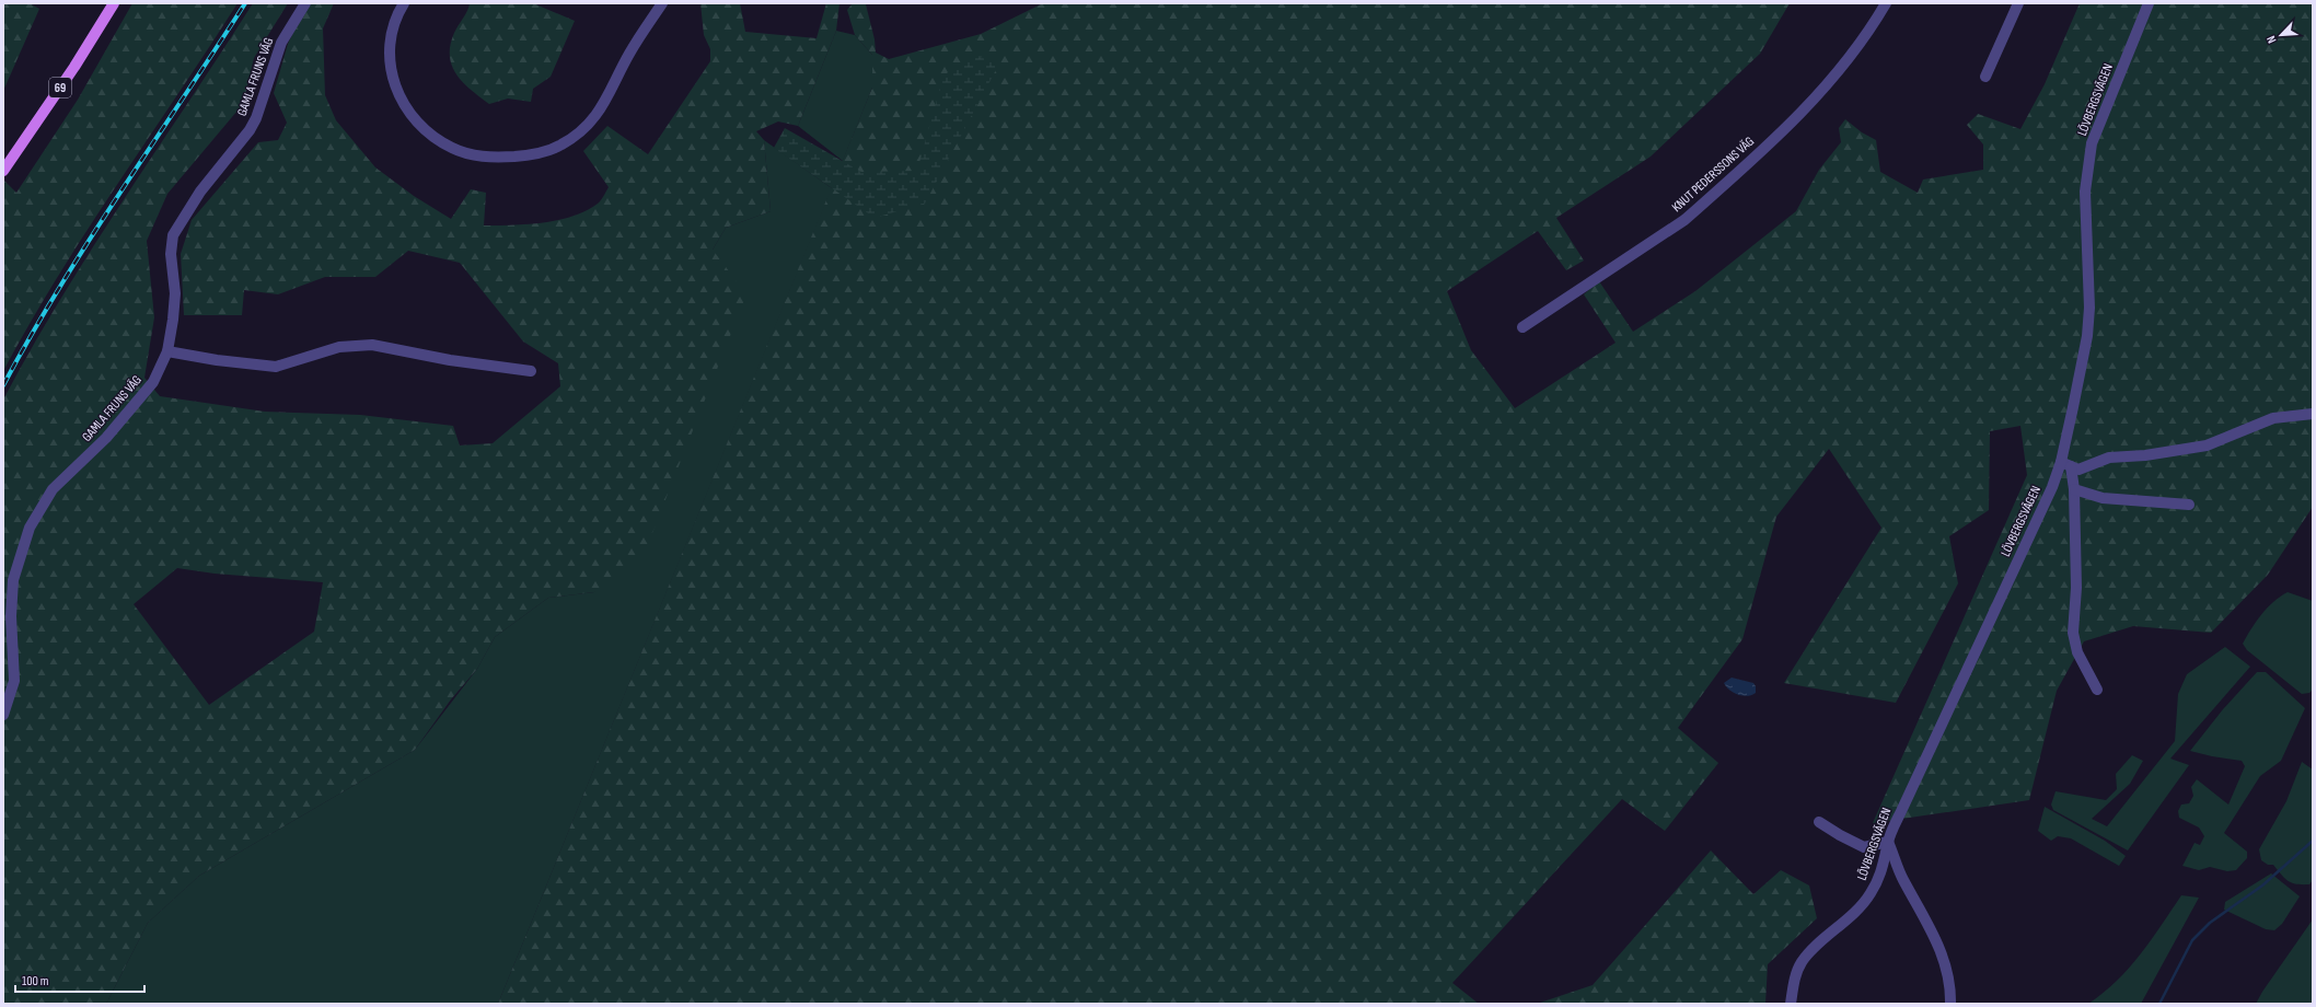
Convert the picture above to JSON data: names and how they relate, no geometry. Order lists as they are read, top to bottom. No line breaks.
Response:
{"streets":{"main road":["69"],"street":["GAMLA FRUNS VÄG","LÖVBERGSVÄGEN","KNUT PEDERSSONS VÄG"]},"scale_bar":"100 m","north":"bottom left"}
